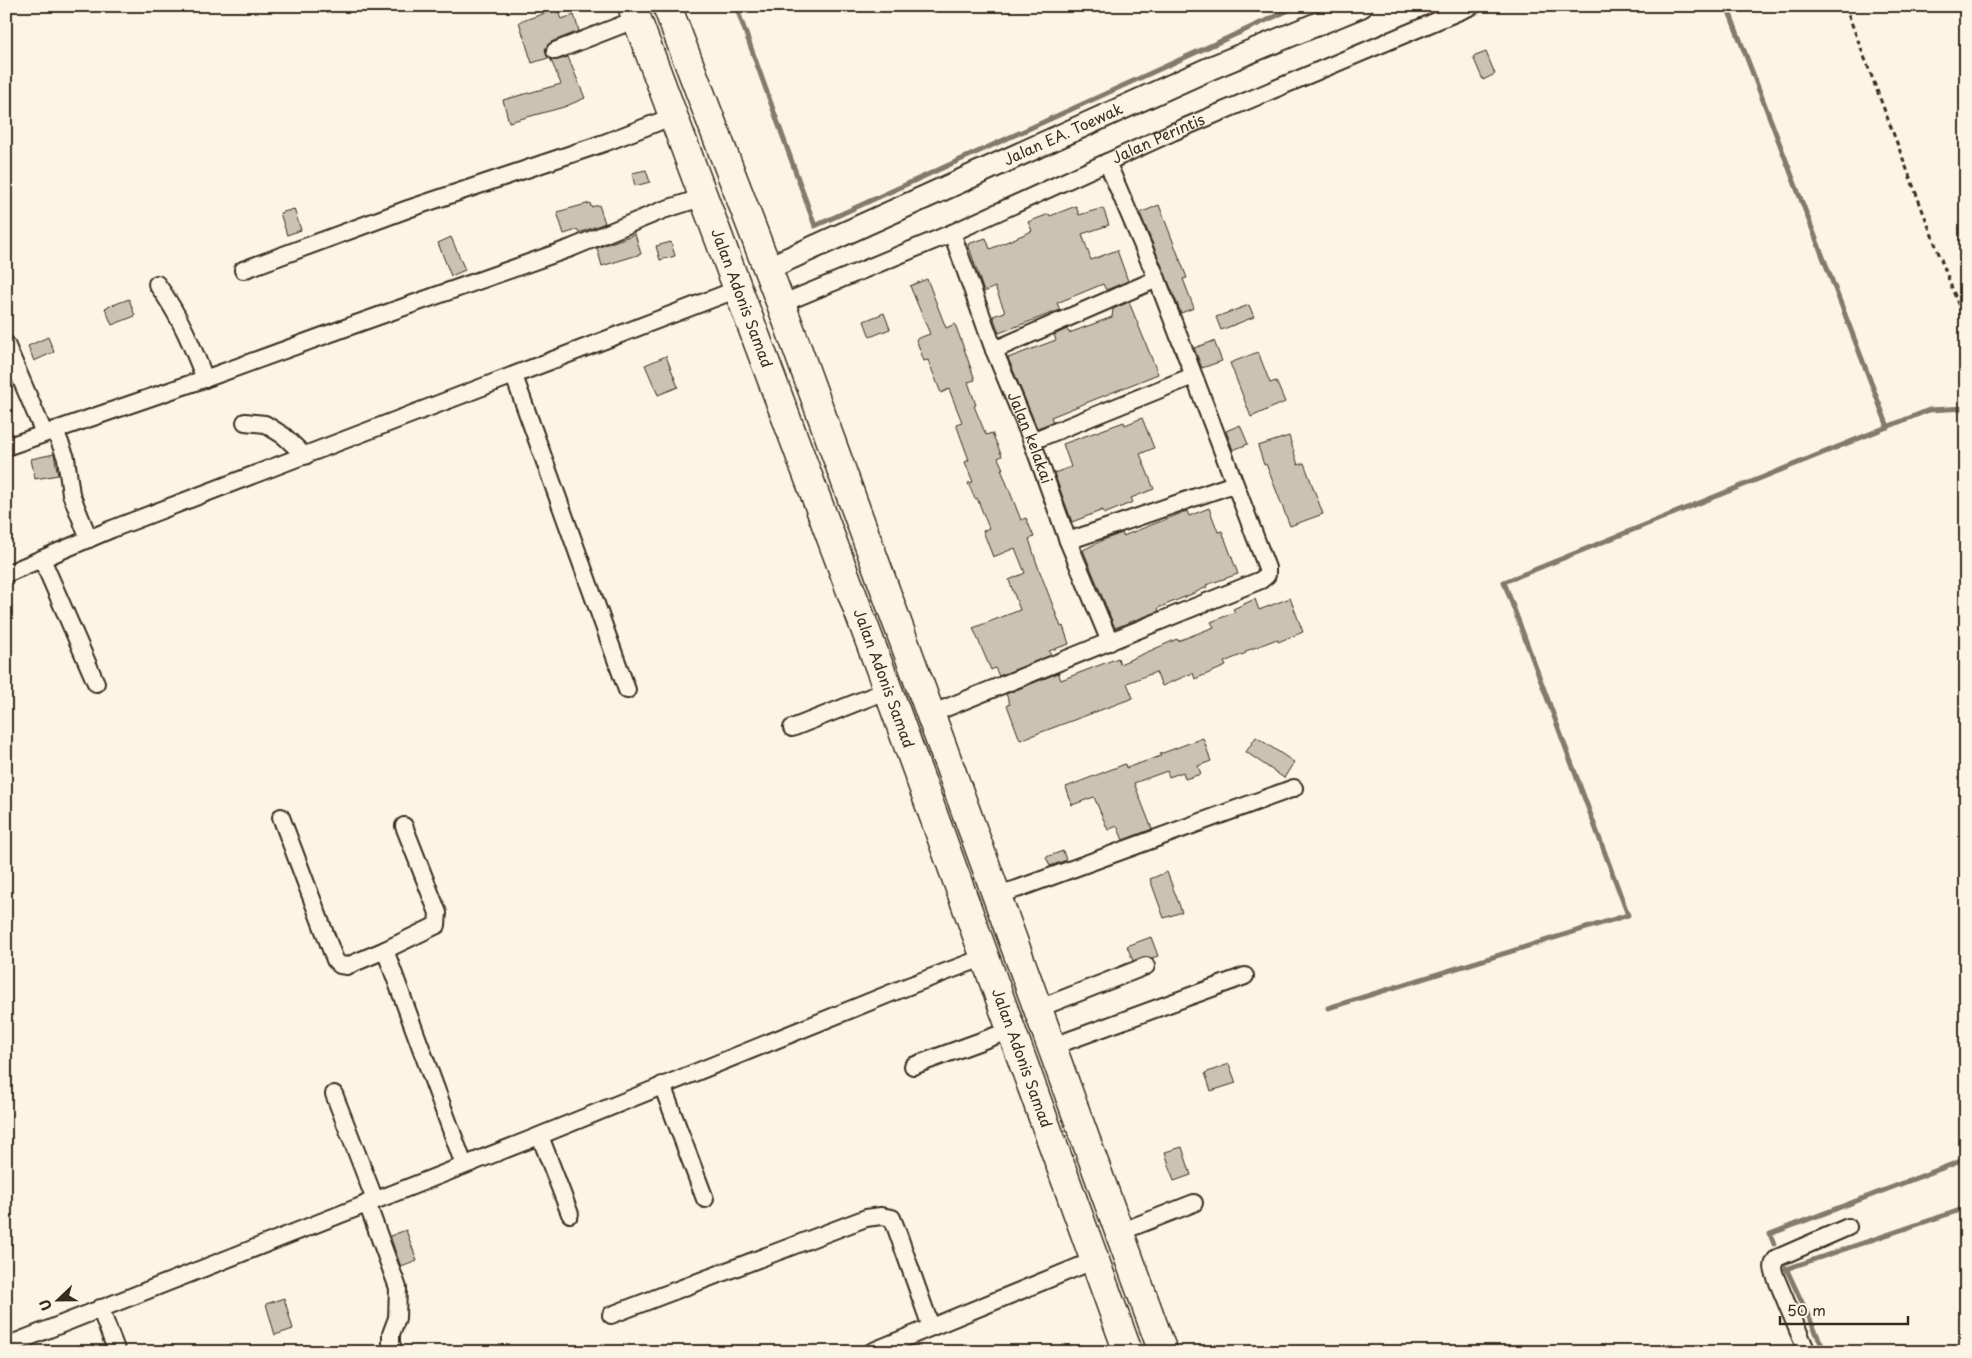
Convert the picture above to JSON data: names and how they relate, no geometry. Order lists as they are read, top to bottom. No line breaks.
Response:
{"streets":{"highway":["Jalan Adonis Samad"],"street":["Jalan EA. Toewak","Jalan Perintis","Jalan kelakai"]},"crossings":[["Jalan Perintis","Jalan kelakai"]],"scale_bar":"50 m","north":"left"}
